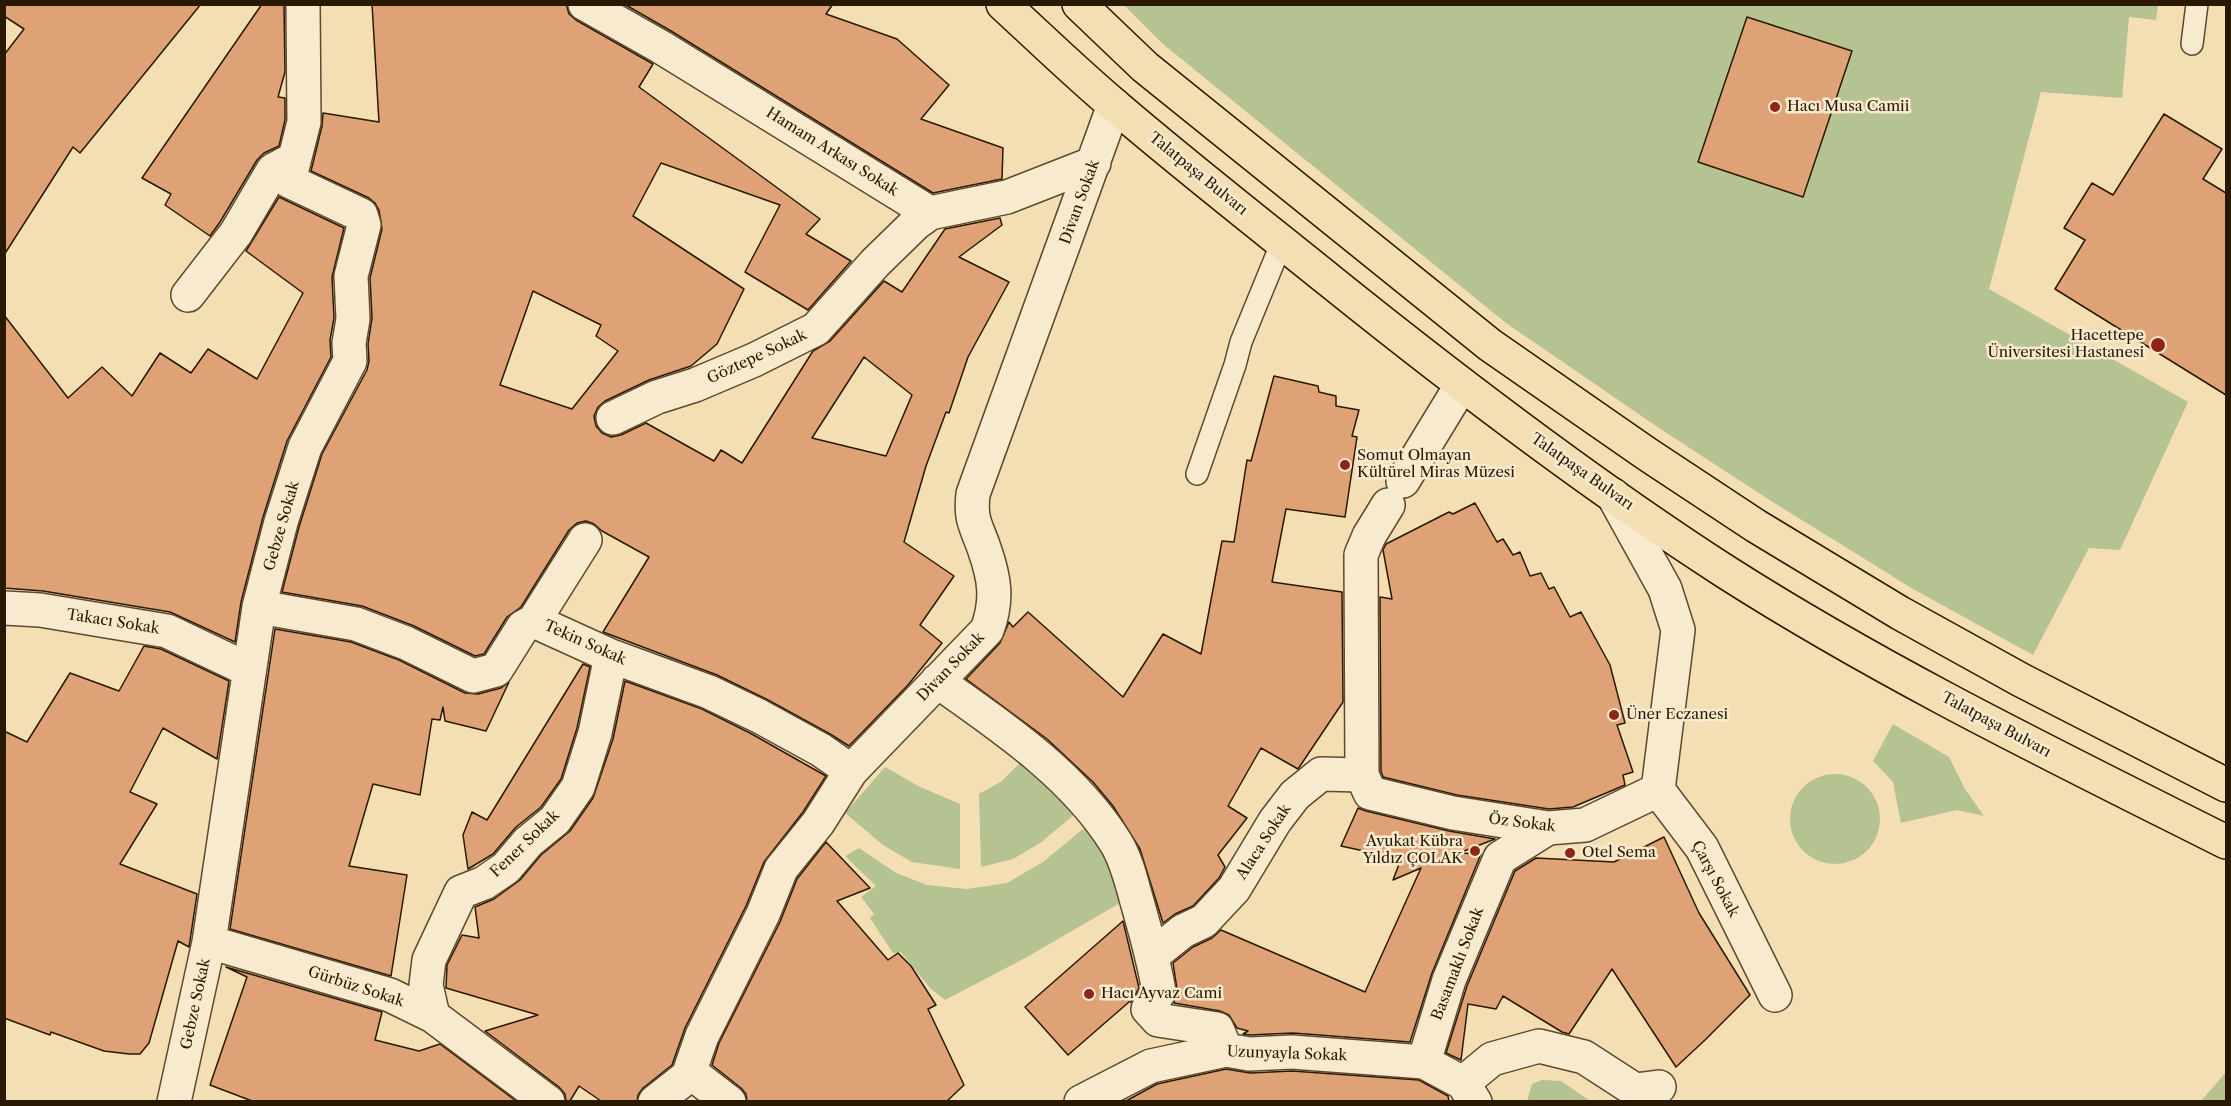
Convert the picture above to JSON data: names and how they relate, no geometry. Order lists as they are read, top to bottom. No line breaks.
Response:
{"streets":{"main road":["Talatpaşa Bulvarı"],"street":["Hamam Arkası Sokak","Divan Sokak","Göztepe Sokak","Gebze Sokak","Takacı Sokak","Tekin Sokak","Öz Sokak","Alaca Sokak","Fener Sokak","Çarşı Sokak","Basamaklı Sokak","Gürbüz Sokak","Uzunyayla Sokak"]},"crossings":[["Hamam Arkası Sokak","Göztepe Sokak"],["Talatpaşa Bulvarı","Divan Sokak"],["Divan Sokak","Tekin Sokak"],["Gebze Sokak","Takacı Sokak"],["Gebze Sokak","Tekin Sokak"],["Gebze Sokak","Gürbüz Sokak"],["Tekin Sokak","Fener Sokak"],["Öz Sokak","Alaca Sokak"],["Öz Sokak","Çarşı Sokak"],["Öz Sokak","Basamaklı Sokak"],["Fener Sokak","Gürbüz Sokak"],["Basamaklı Sokak","Uzunyayla Sokak"]],"places":["Hacı Musa Camii","Hacettepe Üniversitesi Hastanesi","Somut Olmayan Kültürel Miras Müzesi","Üner Eczanesi","Avukat Kübra Yıldız ÇOLAK","Otel Sema","Hacı Ayvaz Cami"]}
